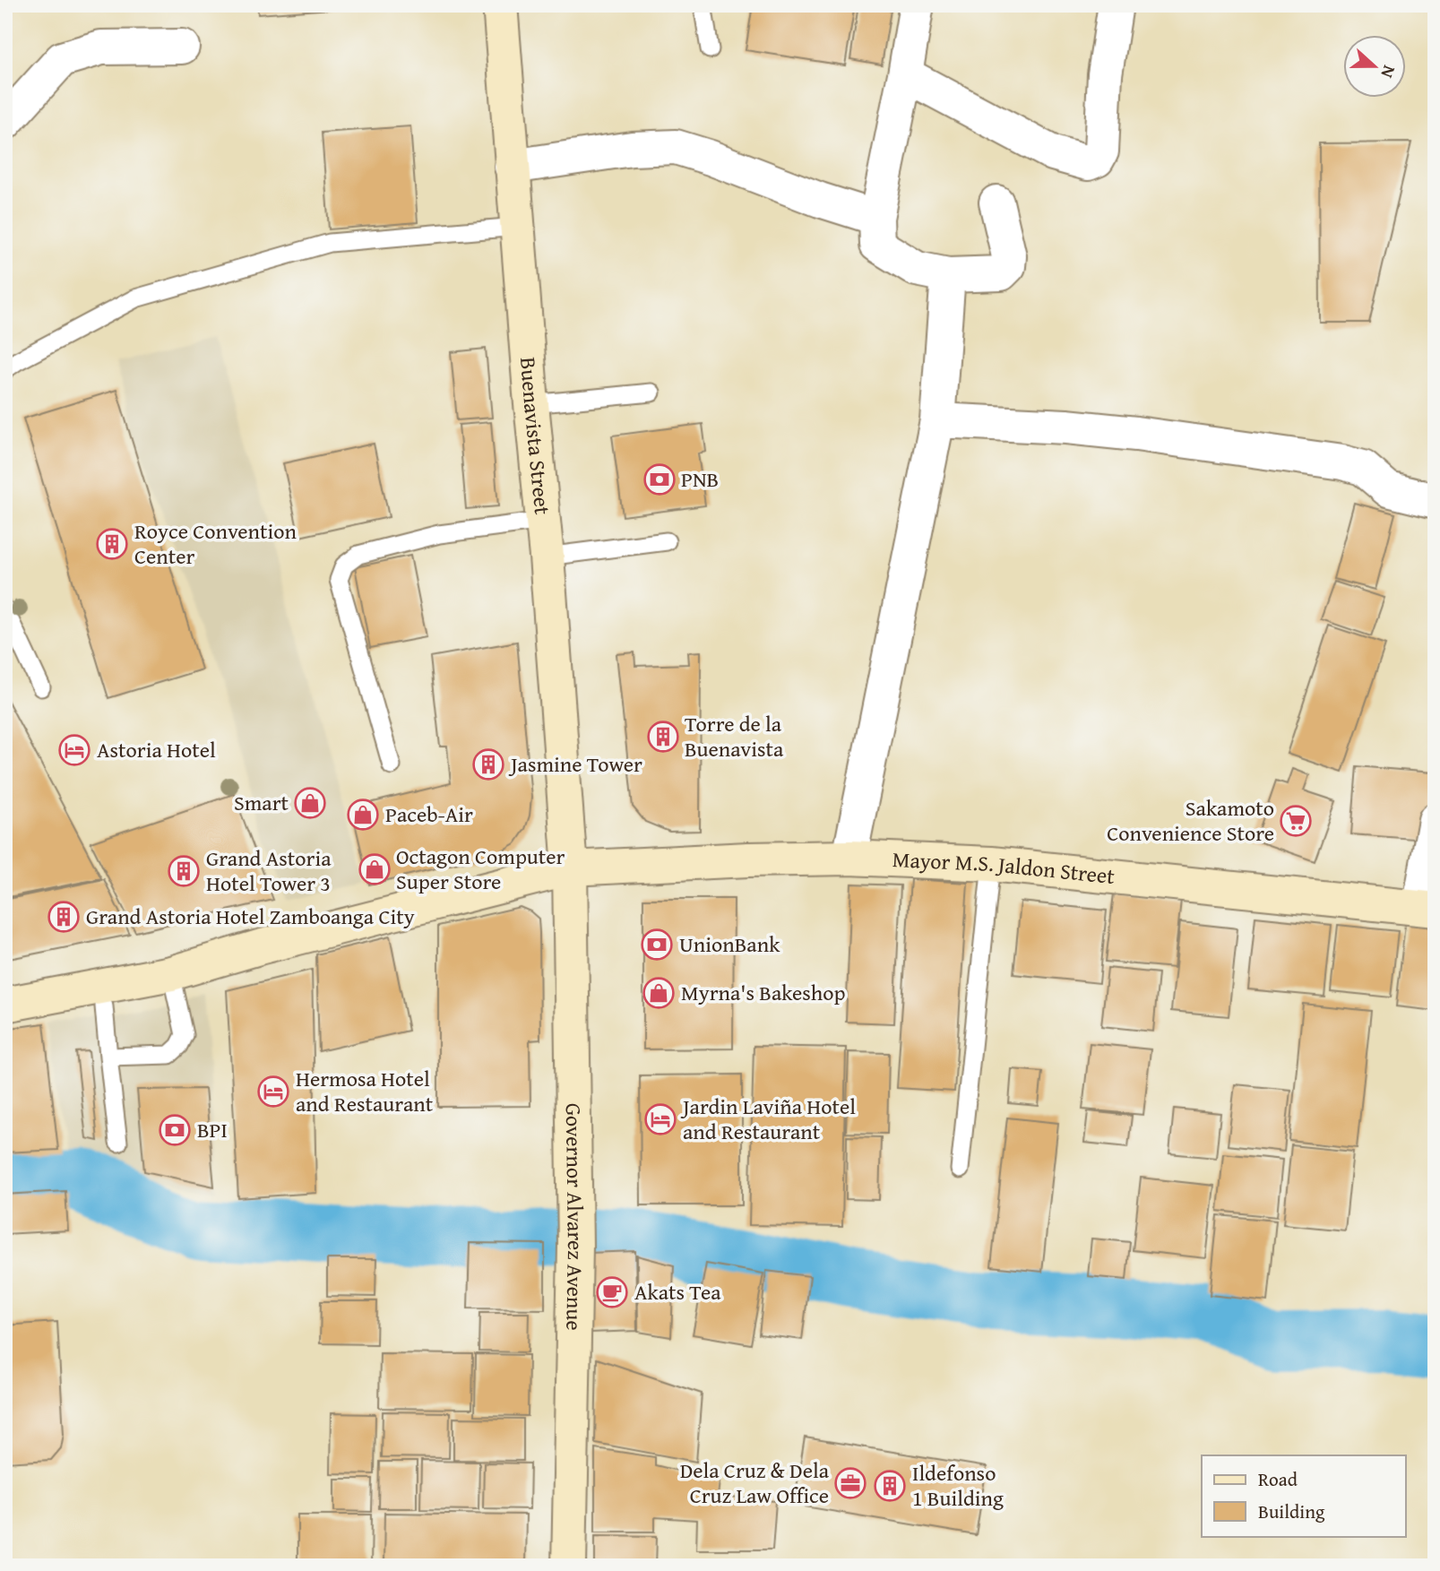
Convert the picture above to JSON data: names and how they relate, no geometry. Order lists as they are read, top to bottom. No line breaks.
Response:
{"streets":{"main road":["Buenavista Street","Mayor M.S. Jaldon Street","Governor Alvarez Avenue"]},"crossings":[["Buenavista Street","Mayor M.S. Jaldon Street"],["Buenavista Street","Governor Alvarez Avenue"],["Mayor M.S. Jaldon Street","Governor Alvarez Avenue"]],"places":{"bank":["PNB","UnionBank","BPI"],"building":["Royce Convention Center","Torre de la Buenavista","Jasmine Tower","Grand Astoria Hotel Tower 3","Grand Astoria Hotel Zamboanga City","Ildefonso 1 Building"],"hotel":["Astoria Hotel","Hermosa Hotel and Restaurant","Jardin Laviña Hotel and Restaurant"],"shop":["Smart","Paceb-Air","Octagon Computer Super Store","Myrna's Bakeshop"],"supermarket":["Sakamoto Convenience Store"],"cafe":["Akats Tea"],"office":["Dela Cruz & Dela Cruz Law Office"]},"legend":["Road","Building"],"north":"right"}
